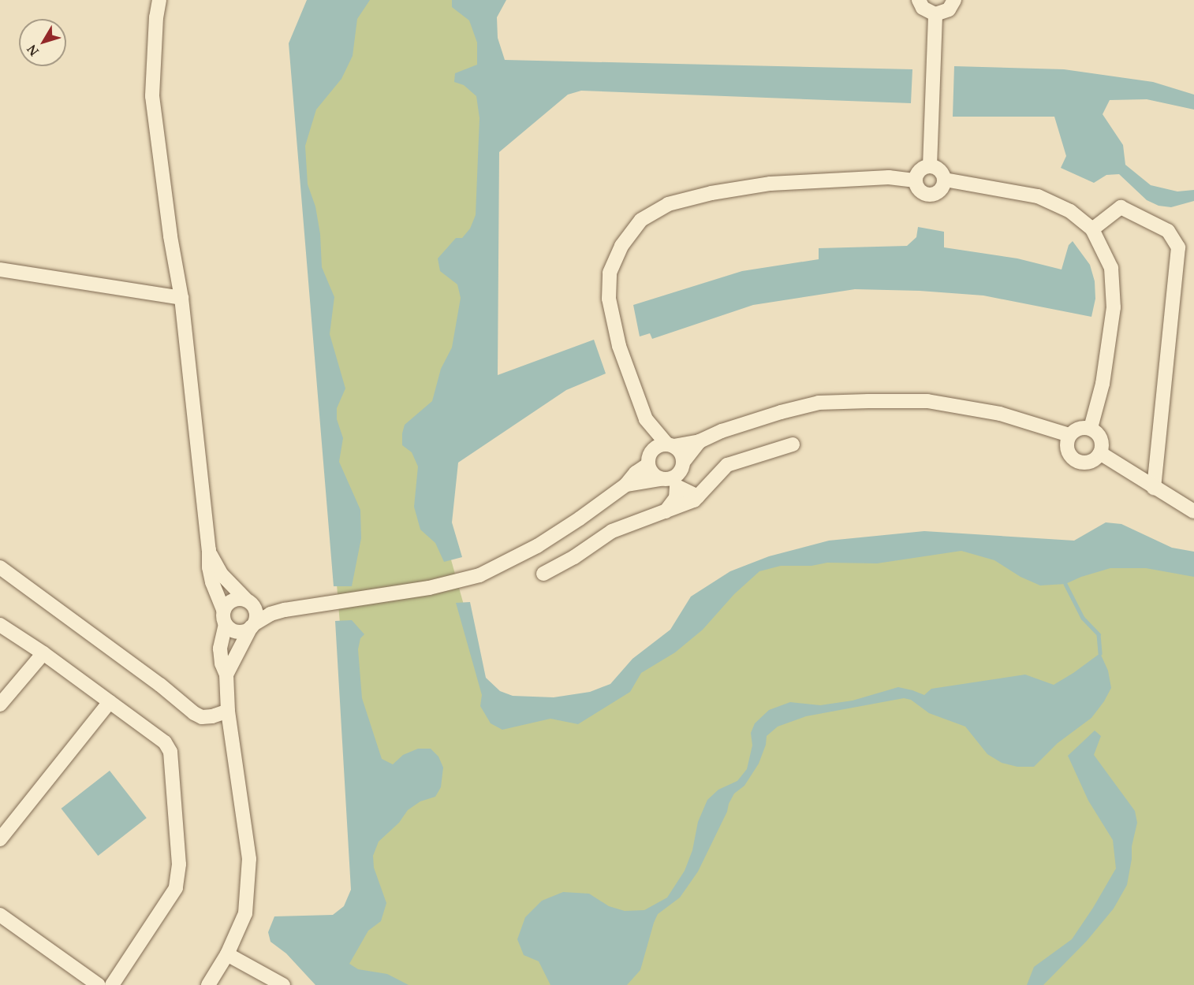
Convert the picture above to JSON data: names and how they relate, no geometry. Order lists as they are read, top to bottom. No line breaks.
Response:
{"north":"bottom left"}
